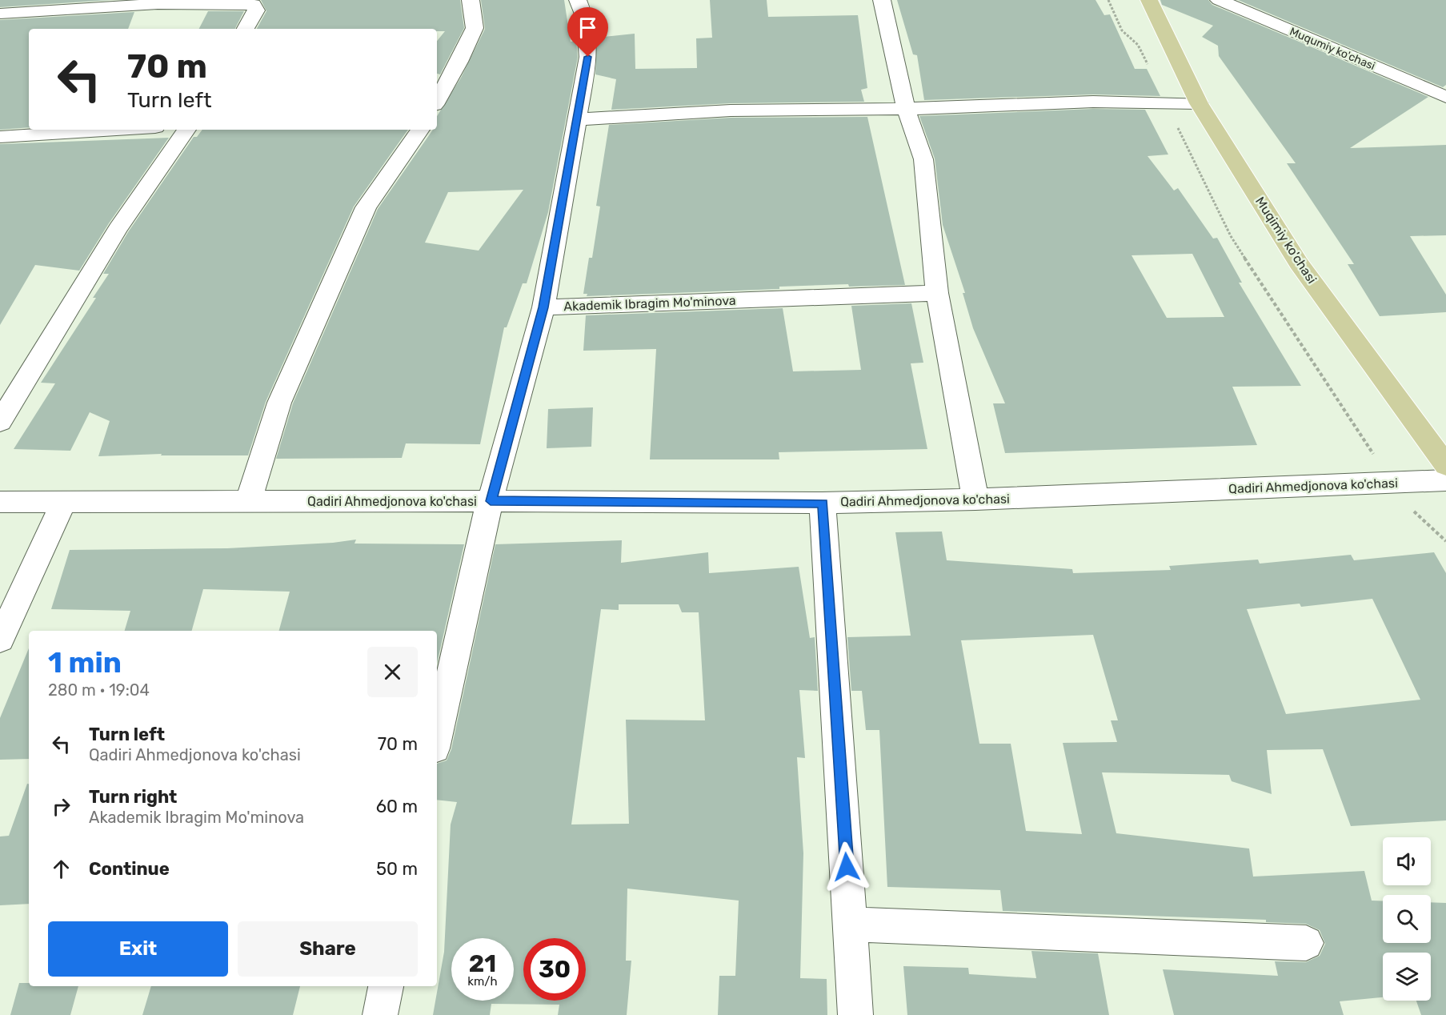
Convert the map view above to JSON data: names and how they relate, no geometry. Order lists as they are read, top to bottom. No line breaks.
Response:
{"streets":{"main road":["Muqimiy ko'chasi"],"street":["Muqumiy ko'chasi","Akademik Ibragim Mo'minova","Qadiri Ahmedjonova ko'chasi"]},"page":{"turn":["70 m","Turn left"],"heading":["1 min","280 m · 19:04"],"list":[{"name":"Turn left","note":"Qadiri Ahmedjonova ko'chasi","value":"70 m"},{"name":"Turn right","note":"Akademik Ibragim Mo'minova","value":"60 m"},{"name":"Continue","value":"50 m"}],"buttons":["Exit","Share"],"speed":"21 km/h","limit":"30"}}
